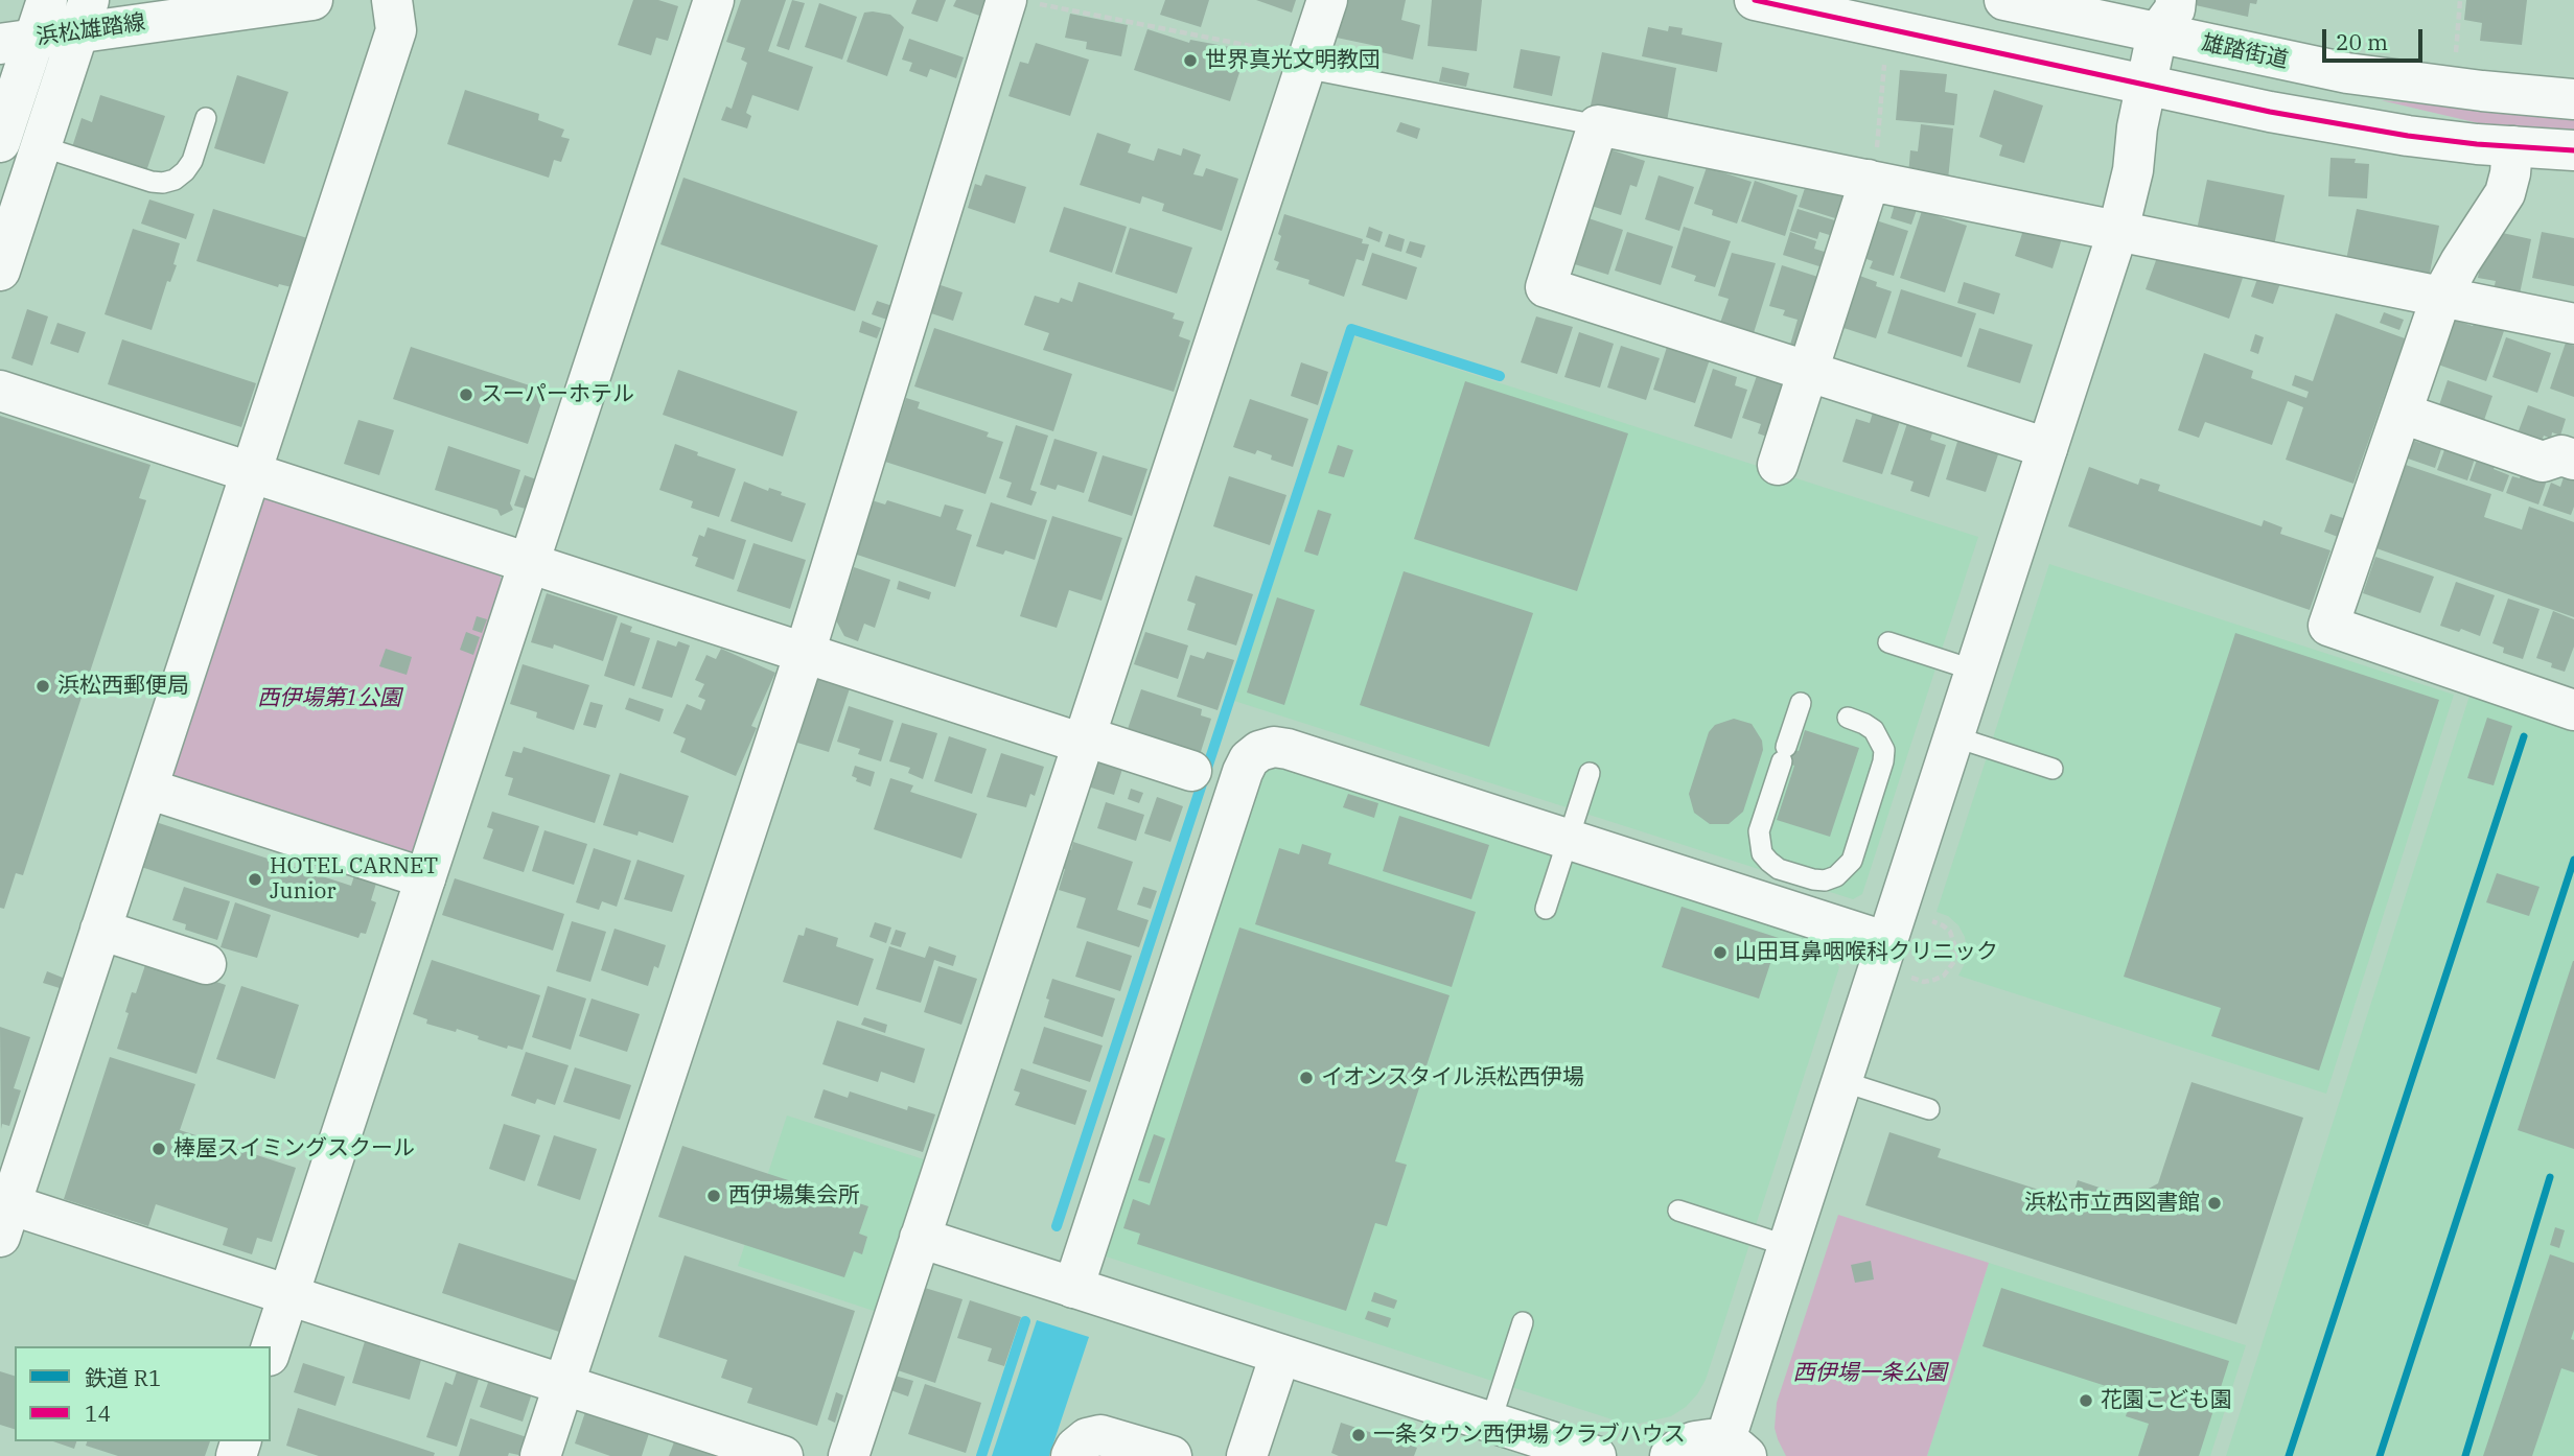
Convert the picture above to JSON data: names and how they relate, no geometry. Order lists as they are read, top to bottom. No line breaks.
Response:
{"streets":{"street":["浜松雄踏線","雄踏街道"]},"parks":["西伊場第1公園","西伊場一条公園"],"places":["世界真光文明教団","スーパーホテル","浜松西郵便局","HOTEL CARNET Junior","山田耳鼻咽喉科クリニック","イオンスタイル浜松西伊場","棒屋スイミングスクール","西伊場集会所","浜松市立西図書館","花園こども園","一条タウン西伊場 クラブハウス"],"lines":["transit line 14","rail line R1"],"legend":["鉄道 R1","14"],"scale_bar":"20 m"}
